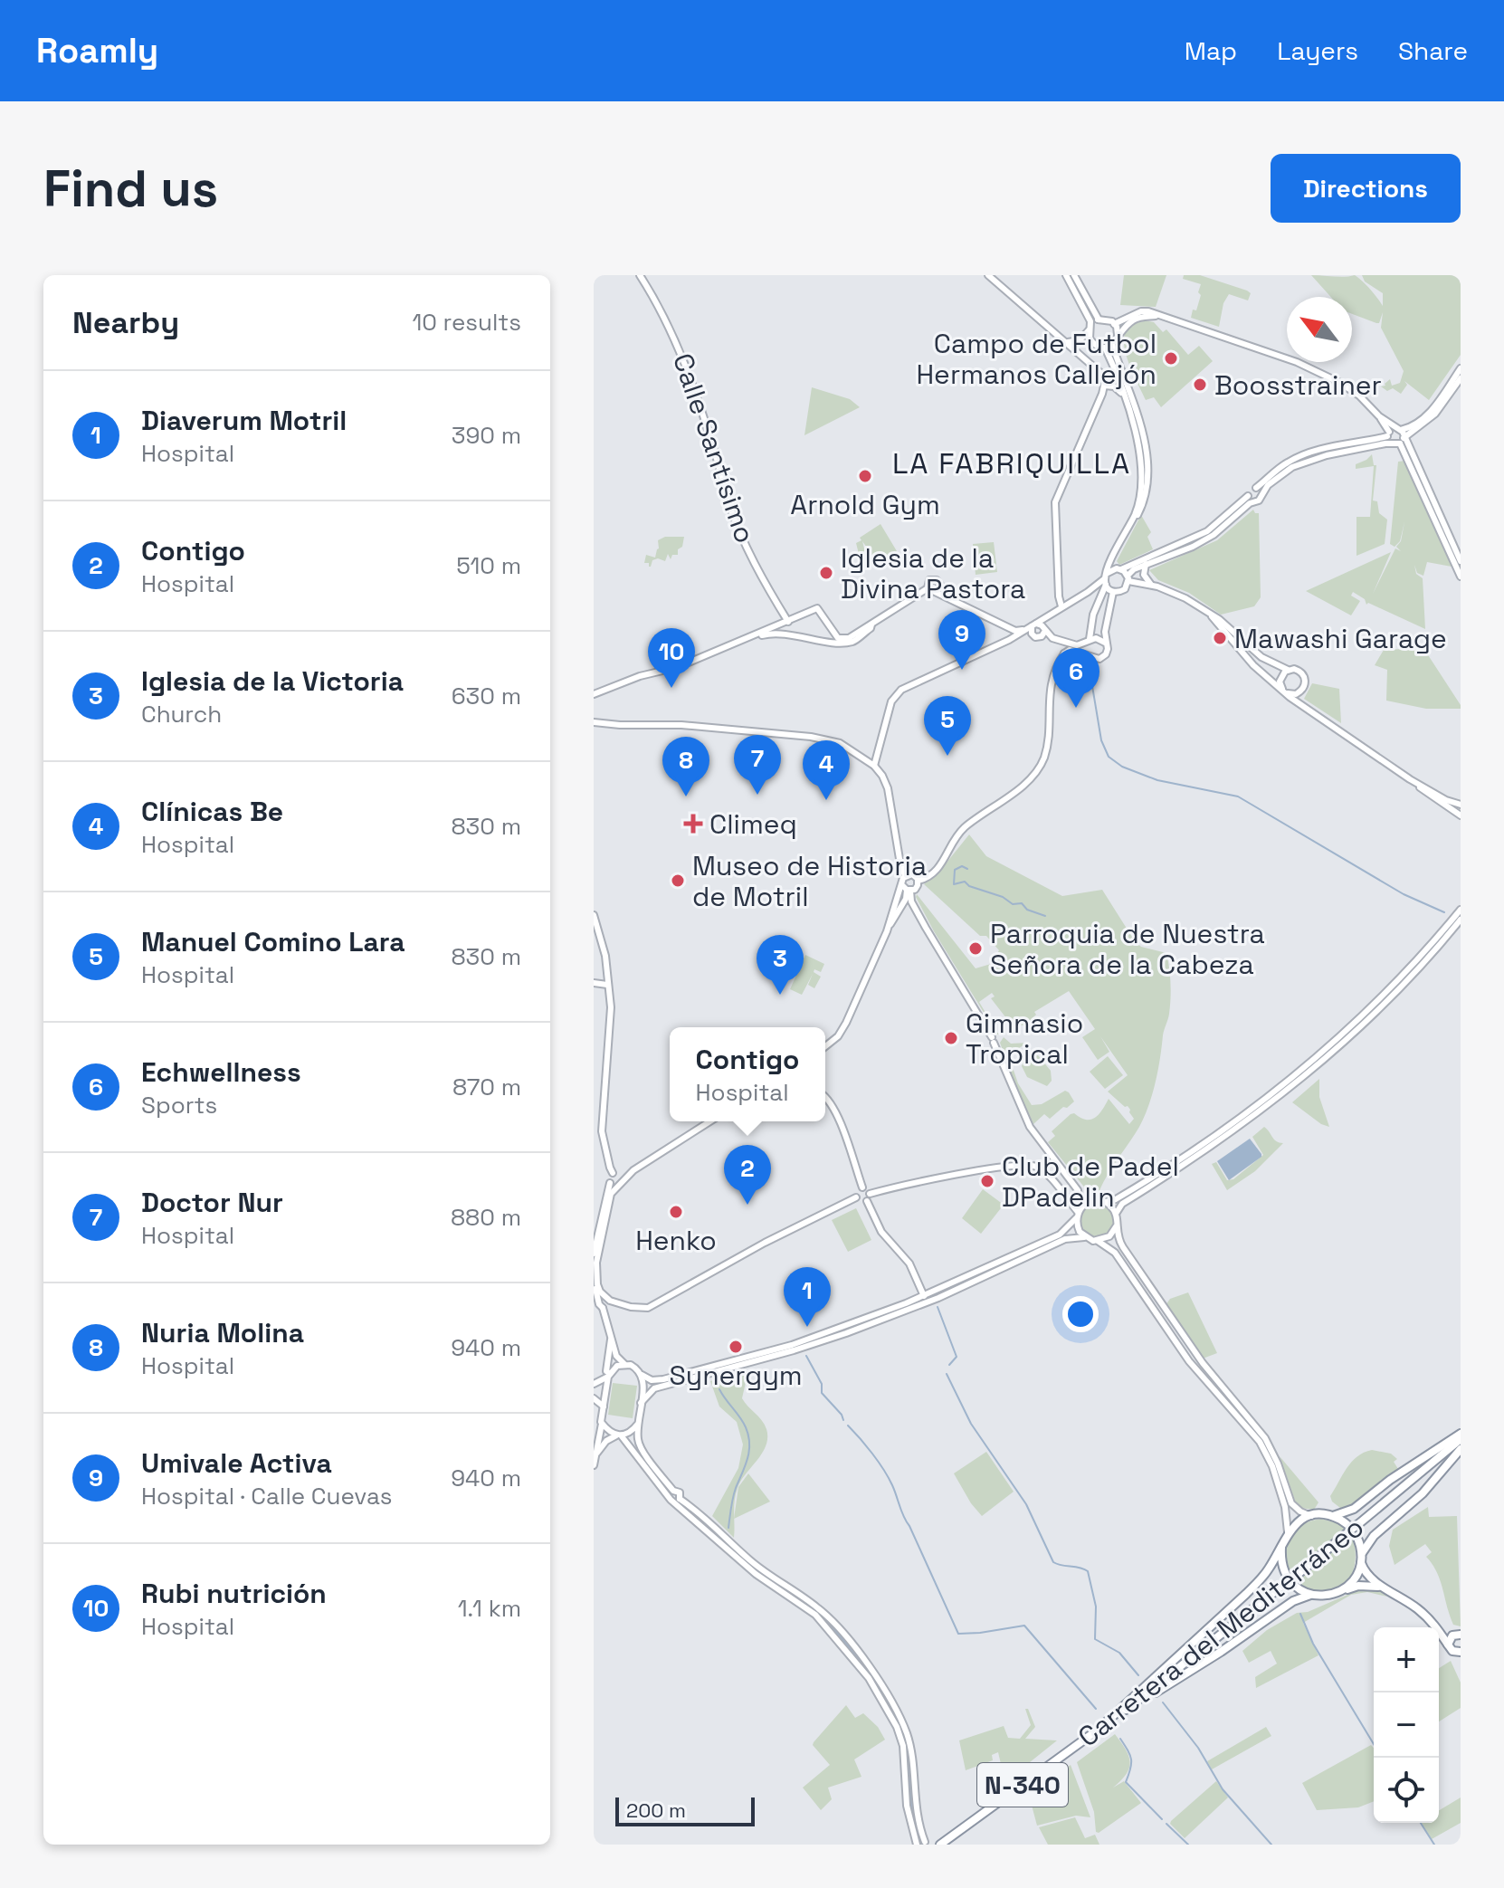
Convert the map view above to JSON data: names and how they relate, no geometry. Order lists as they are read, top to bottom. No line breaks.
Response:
{"streets":{"highway":["Carretera del Mediterráneo","N-340"],"main road":["Calle Santísimo"]},"districts":["LA FABRIQUILLA"],"places":{"other":["Campo de Futbol Hermanos Callejón","Boosstrainer","Arnold Gym","Iglesia de la Divina Pastora","Mawashi Garage","Museo de Historia de Motril","Parroquia de Nuestra Señora de la Cabeza","Gimnasio Tropical","Club de Padel DPadelin","Henko","Synergym"],"health":["Climeq"]},"scale_bar":"200 m","north":"top left","page":{"header":"Roamly","nav":["Map","Layers","Share"],"buttons":"Directions","title":"Find us","heading":["Nearby","10 results"],"list":[{"mark":"1","name":"Diaverum Motril","note":"Hospital","value":"390 m"},{"mark":"2","name":"Contigo","note":"Hospital","value":"510 m"},{"mark":"3","name":"Iglesia de la Victoria","note":"Church","value":"630 m"},{"mark":"4","name":"Clínicas Be","note":"Hospital","value":"830 m"},{"mark":"5","name":"Manuel Comino Lara","note":"Hospital","value":"830 m"},{"mark":"6","name":"Echwellness","note":"Sports","value":"870 m"},{"mark":"7","name":"Doctor Nur","note":"Hospital","value":"880 m"},{"mark":"8","name":"Nuria Molina","note":"Hospital","value":"940 m"},{"mark":"9","name":"Umivale Activa","note":"Hospital · Calle Cuevas","value":"940 m"},{"mark":"10","name":"Rubi nutrición","note":"Hospital","value":"1.1 km"}],"pins":["9","10","6","5","7","8","4","3","2","1"],"popup":["Contigo","Hospital"],"map_buttons":["+","−"],"scale":"200 m"}}
